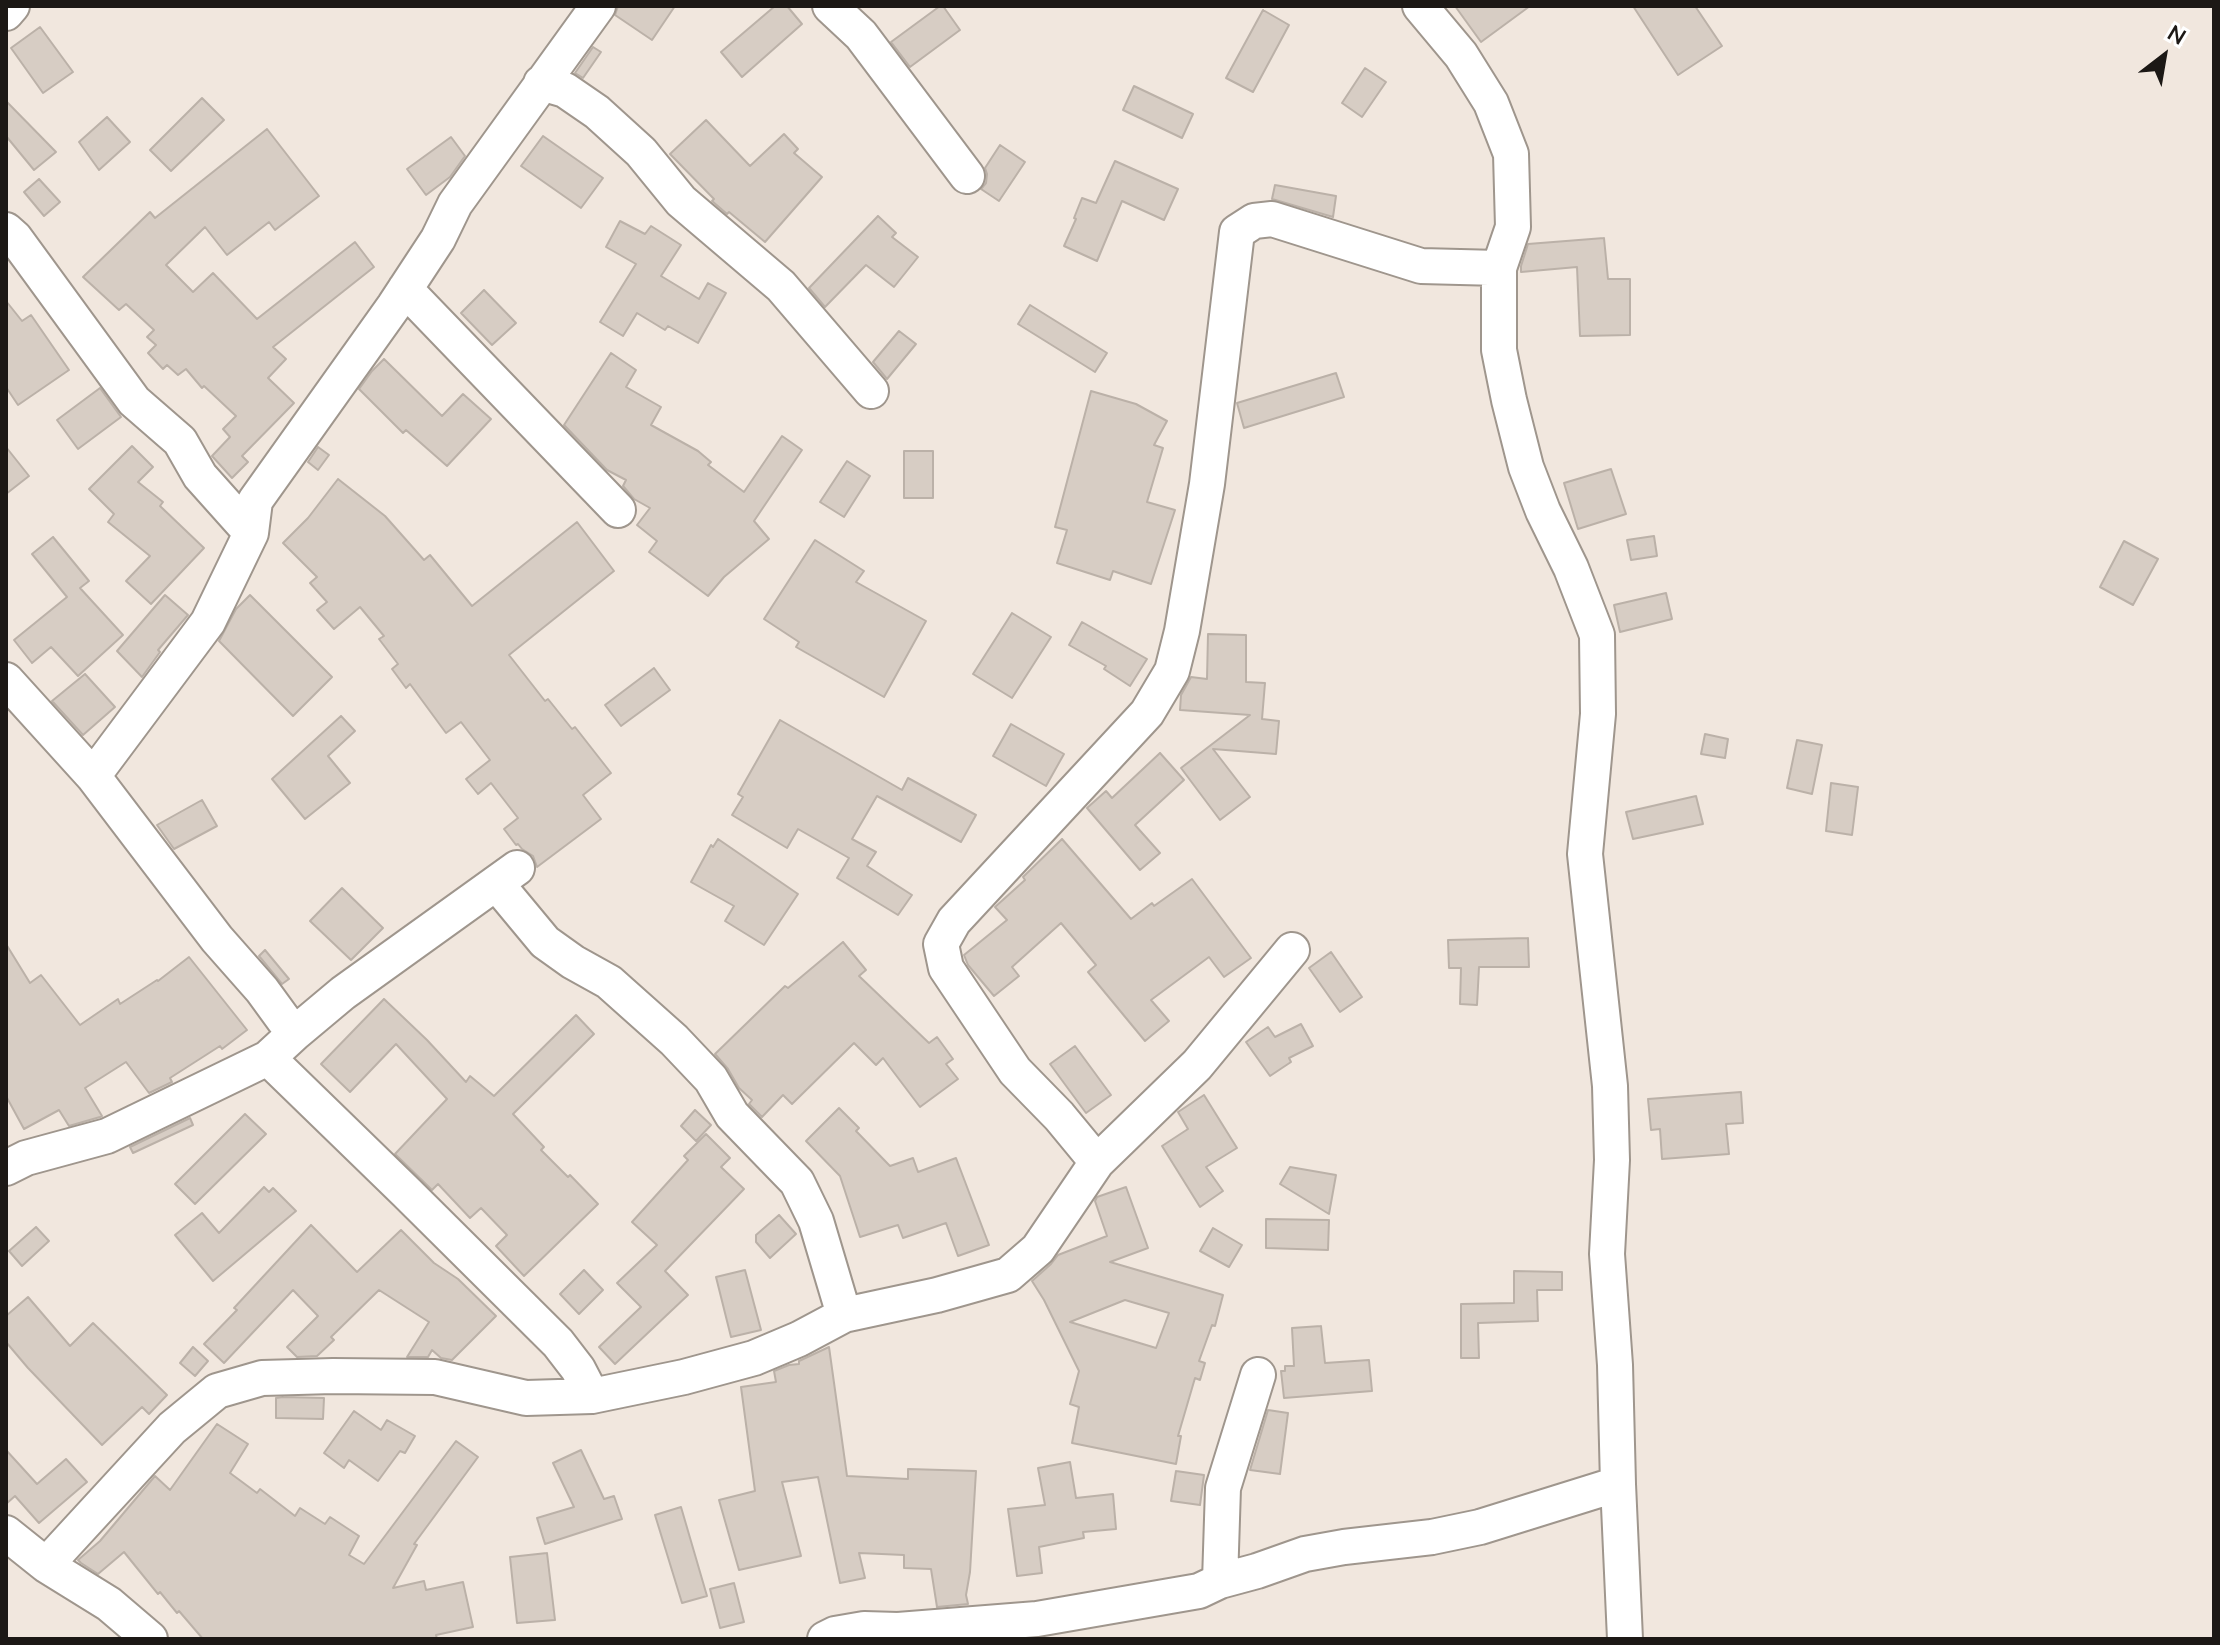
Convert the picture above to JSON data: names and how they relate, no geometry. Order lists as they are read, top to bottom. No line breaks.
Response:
{"north":"top right"}
